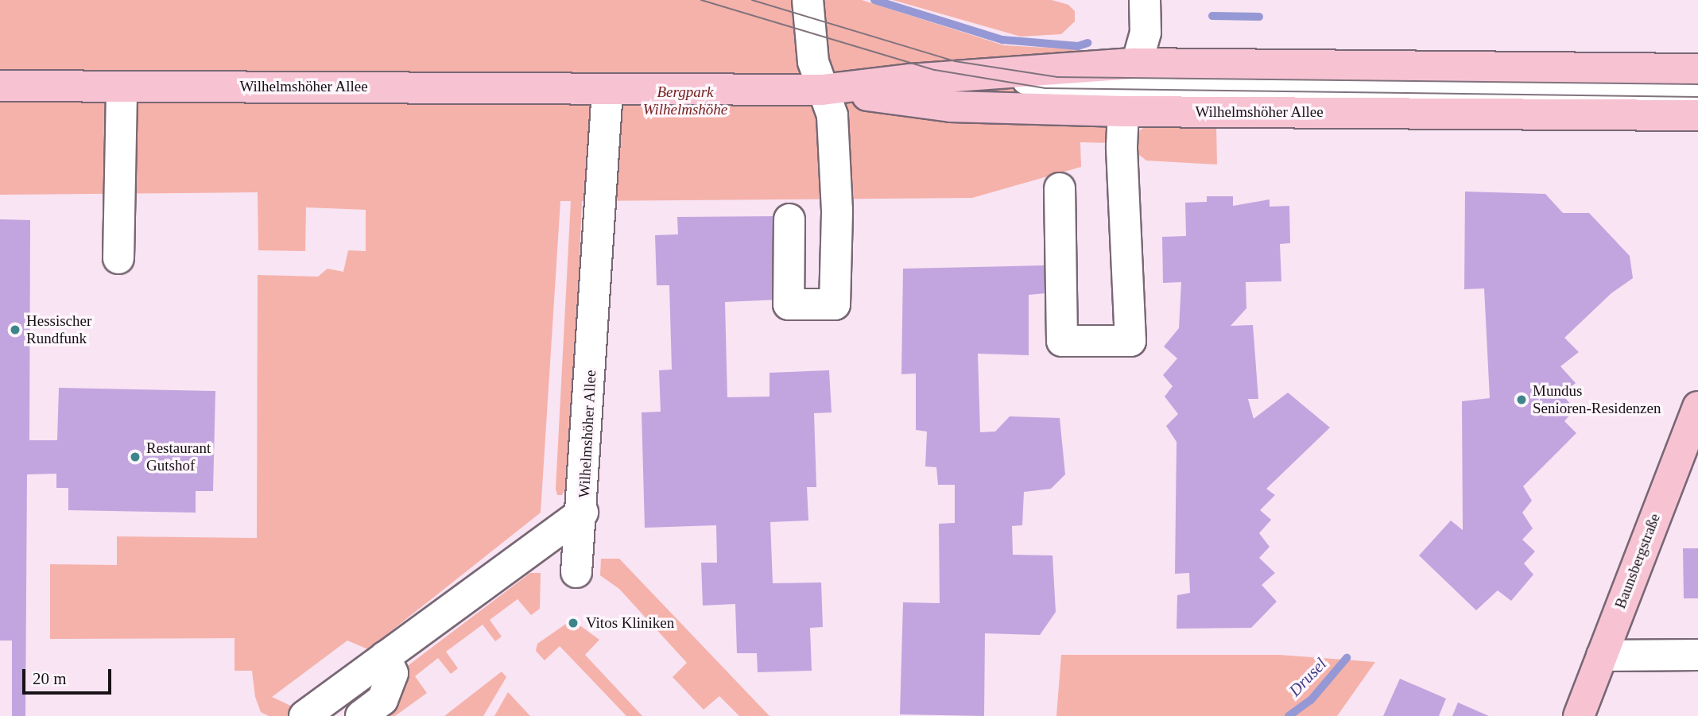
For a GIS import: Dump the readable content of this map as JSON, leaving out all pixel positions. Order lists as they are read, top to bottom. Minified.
{"streets":{"main road":["Wilhelmshöher Allee","Baunsbergstraße"]},"water":["Drusel"],"parks":["Bergpark Wilhelmshöhe"],"places":["Hessischer Rundfunk","Mundus Senioren-Residenzen","Restaurant Gutshof","Vitos Kliniken"],"scale_bar":"20 m"}
